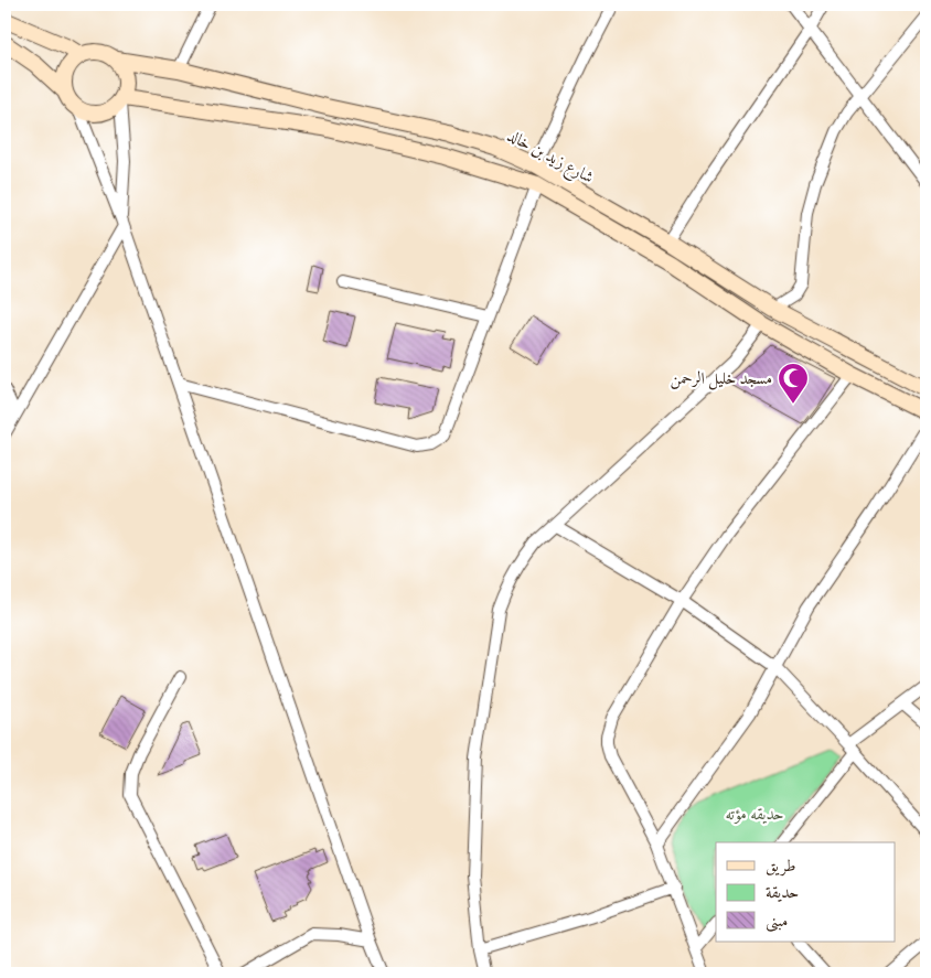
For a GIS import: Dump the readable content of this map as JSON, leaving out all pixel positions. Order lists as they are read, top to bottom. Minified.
{"streets":{"main road":["شارع زيد بن خالد"]},"parks":["حديقه مؤته"],"places":{"mosque":["مسجد خليل الرحمن"]},"legend":["طريق","حديقة","مبنى"]}
